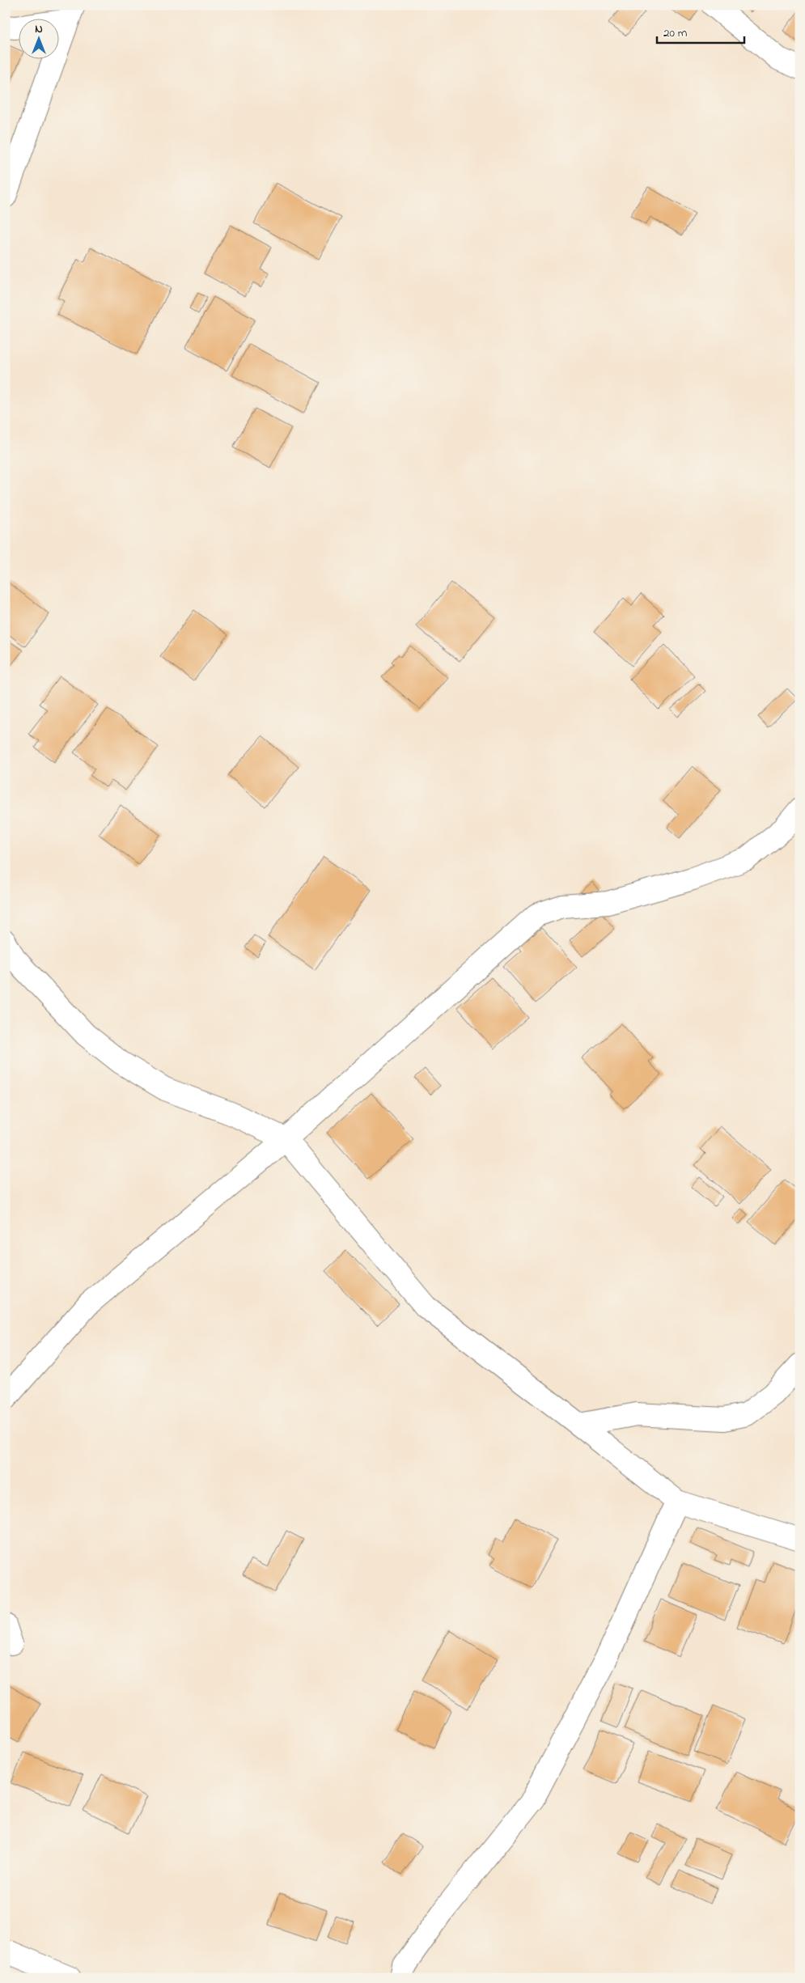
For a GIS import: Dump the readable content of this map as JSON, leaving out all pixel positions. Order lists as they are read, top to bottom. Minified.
{"scale_bar":"20 m","north":"top"}
